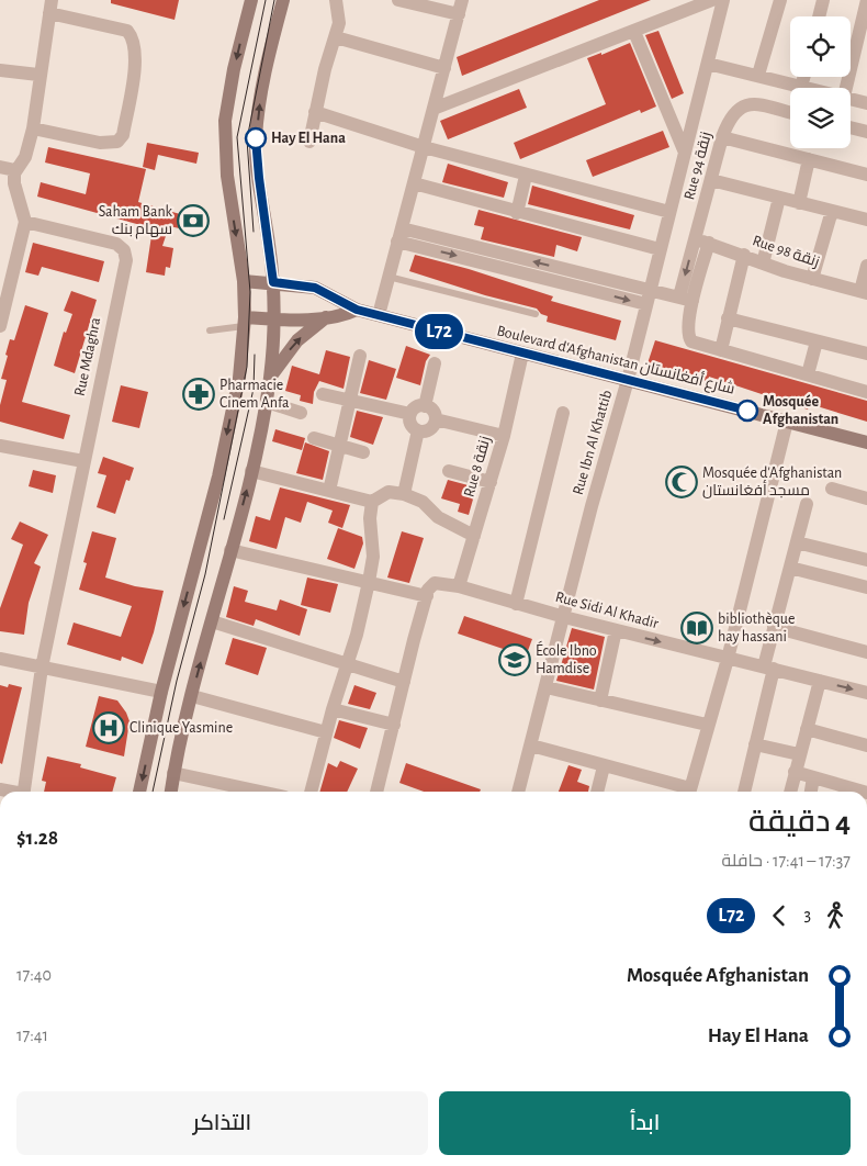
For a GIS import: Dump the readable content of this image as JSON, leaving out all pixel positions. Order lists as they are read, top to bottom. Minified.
{"streets":{"main road":["Boulevard d'Afghanistan شارع أفغانستان"],"street":["Rue 94 زنقة","Rue 98 زنقة","Rue Mdaghra","Rue Ibn Al Khattib","Rue 8 زنقة","Rue Sidi Al Khadir"]},"crossings":[["Rue 94 زنقة","Rue 98 زنقة"],["Boulevard d'Afghanistan شارع أفغانستان","Rue Ibn Al Khattib"],["Boulevard d'Afghanistan شارع أفغانستان","Rue 8 زنقة"],["Rue Ibn Al Khattib","Rue Sidi Al Khadir"],["Rue 8 زنقة","Rue Sidi Al Khadir"]],"places":{"other":["Hay El Hana","Mosquée Afghanistan"],"bank":["Saham Bank سهام بنك"],"pharmacy":["Pharmacie Cinem Anfa"],"mosque":["Mosquée d'Afghanistan مسجد أفغانستان"],"library":["bibliothèque hay hassani"],"school or university":["École Ibno Hamdise"],"hospital":["Clinique Yasmine"]},"lines":["bus line L72"],"page":{"on_map":"L72","heading":["4 دقيقة","17:37 – 17:41 · حافلة","$1.28"],"legs":["3","L72"],"list":[{"name":"Mosquée Afghanistan","value":"17:40"},{"name":"Hay El Hana","value":"17:41"}],"buttons":["ابدأ","التذاكر"]}}
